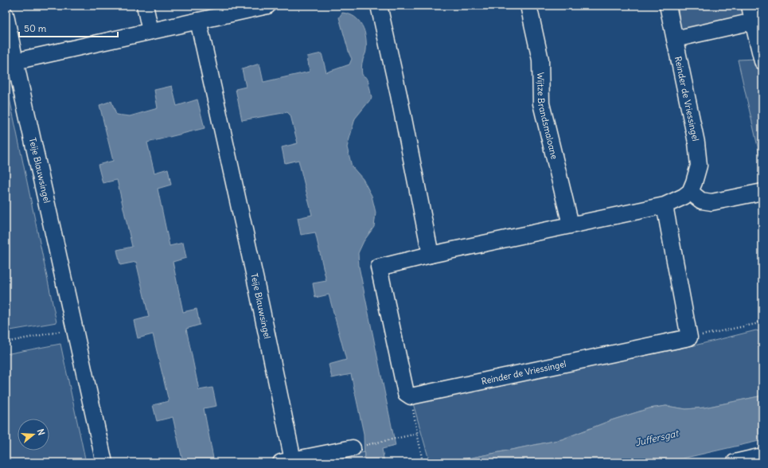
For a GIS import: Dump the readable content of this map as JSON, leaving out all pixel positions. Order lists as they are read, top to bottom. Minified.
{"streets":{"street":["Reinder de Vriessingel","Wijtze Brandsmaloane","Teije Blauwsingel"]},"water":["Juffersgat"],"scale_bar":"50 m","north":"right"}
